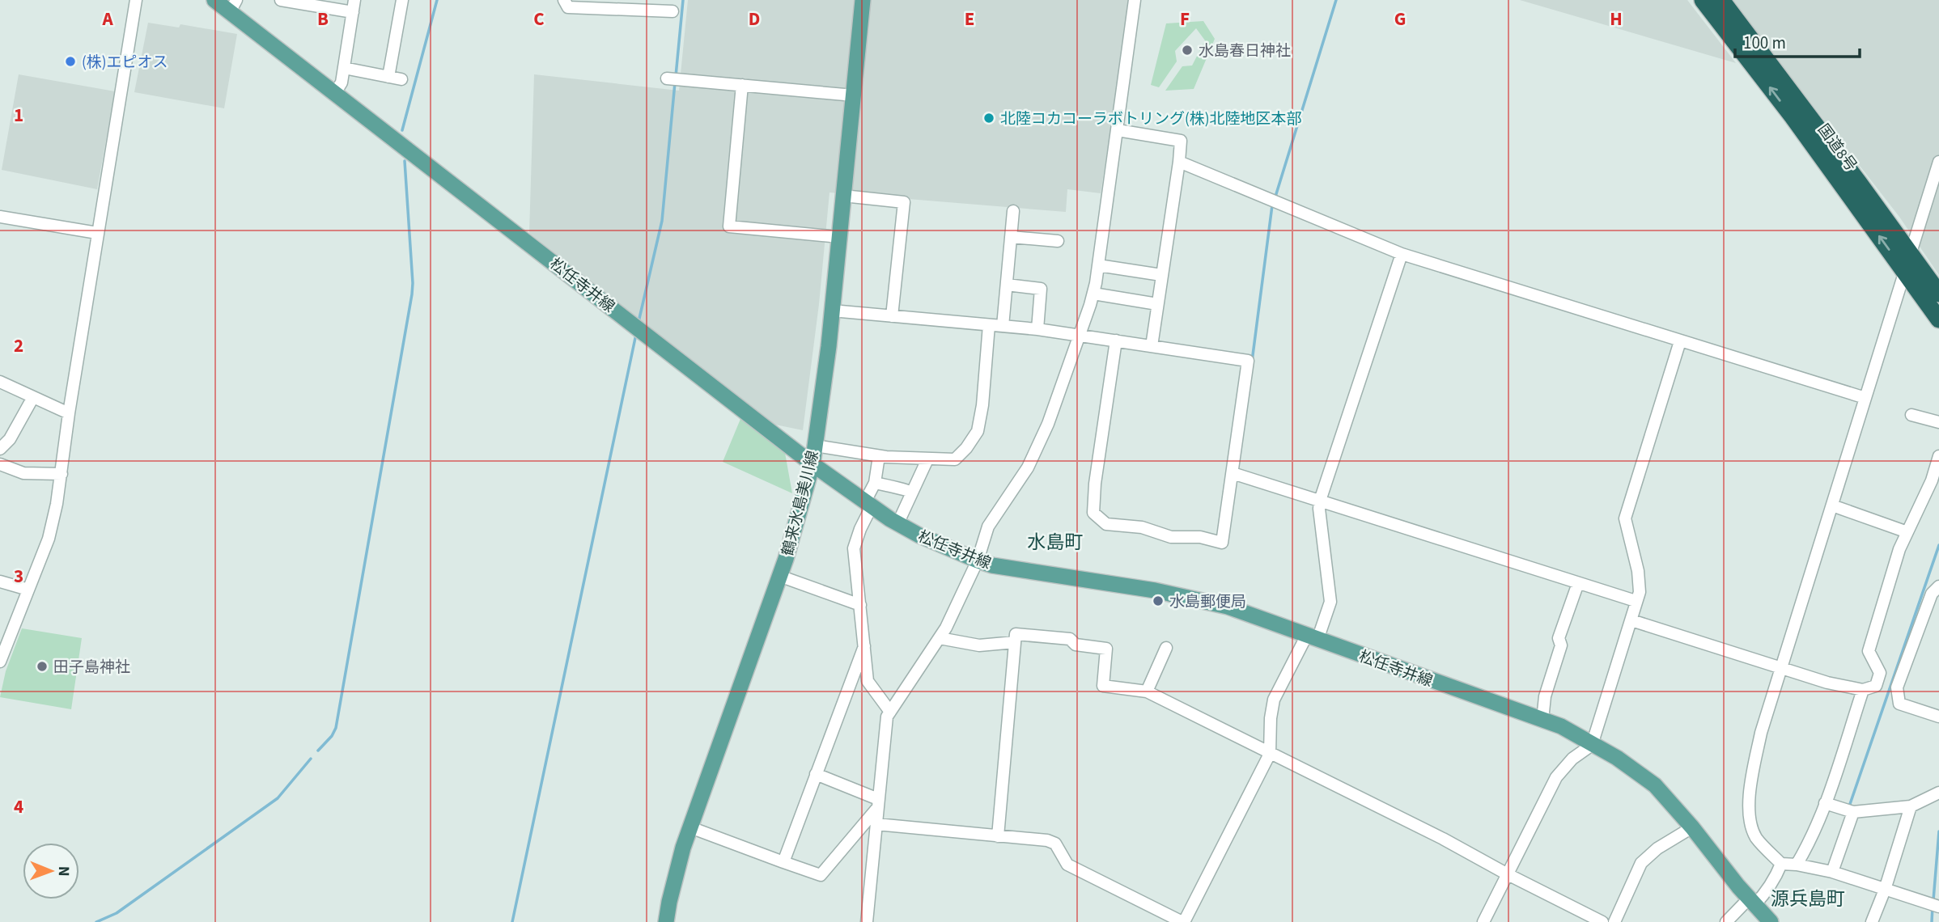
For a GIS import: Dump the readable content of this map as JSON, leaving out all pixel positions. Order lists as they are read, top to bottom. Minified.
{"streets":{"highway":["国道8号"],"main road":["松任寺井線","鶴来水島美川線"]},"crossings":[["松任寺井線","鶴来水島美川線"]],"districts":["水島町","源兵島町"],"places":["水島春日神社","(株)エピオス","北陸コカコーラボトリング(株)北陸地区本部","水島郵便局","田子島神社"],"scale_bar":"100 m","north":"right","grid":{"columns":["A","B","C","D","E","F","G","H"],"rows":["1","2","3","4"]}}
